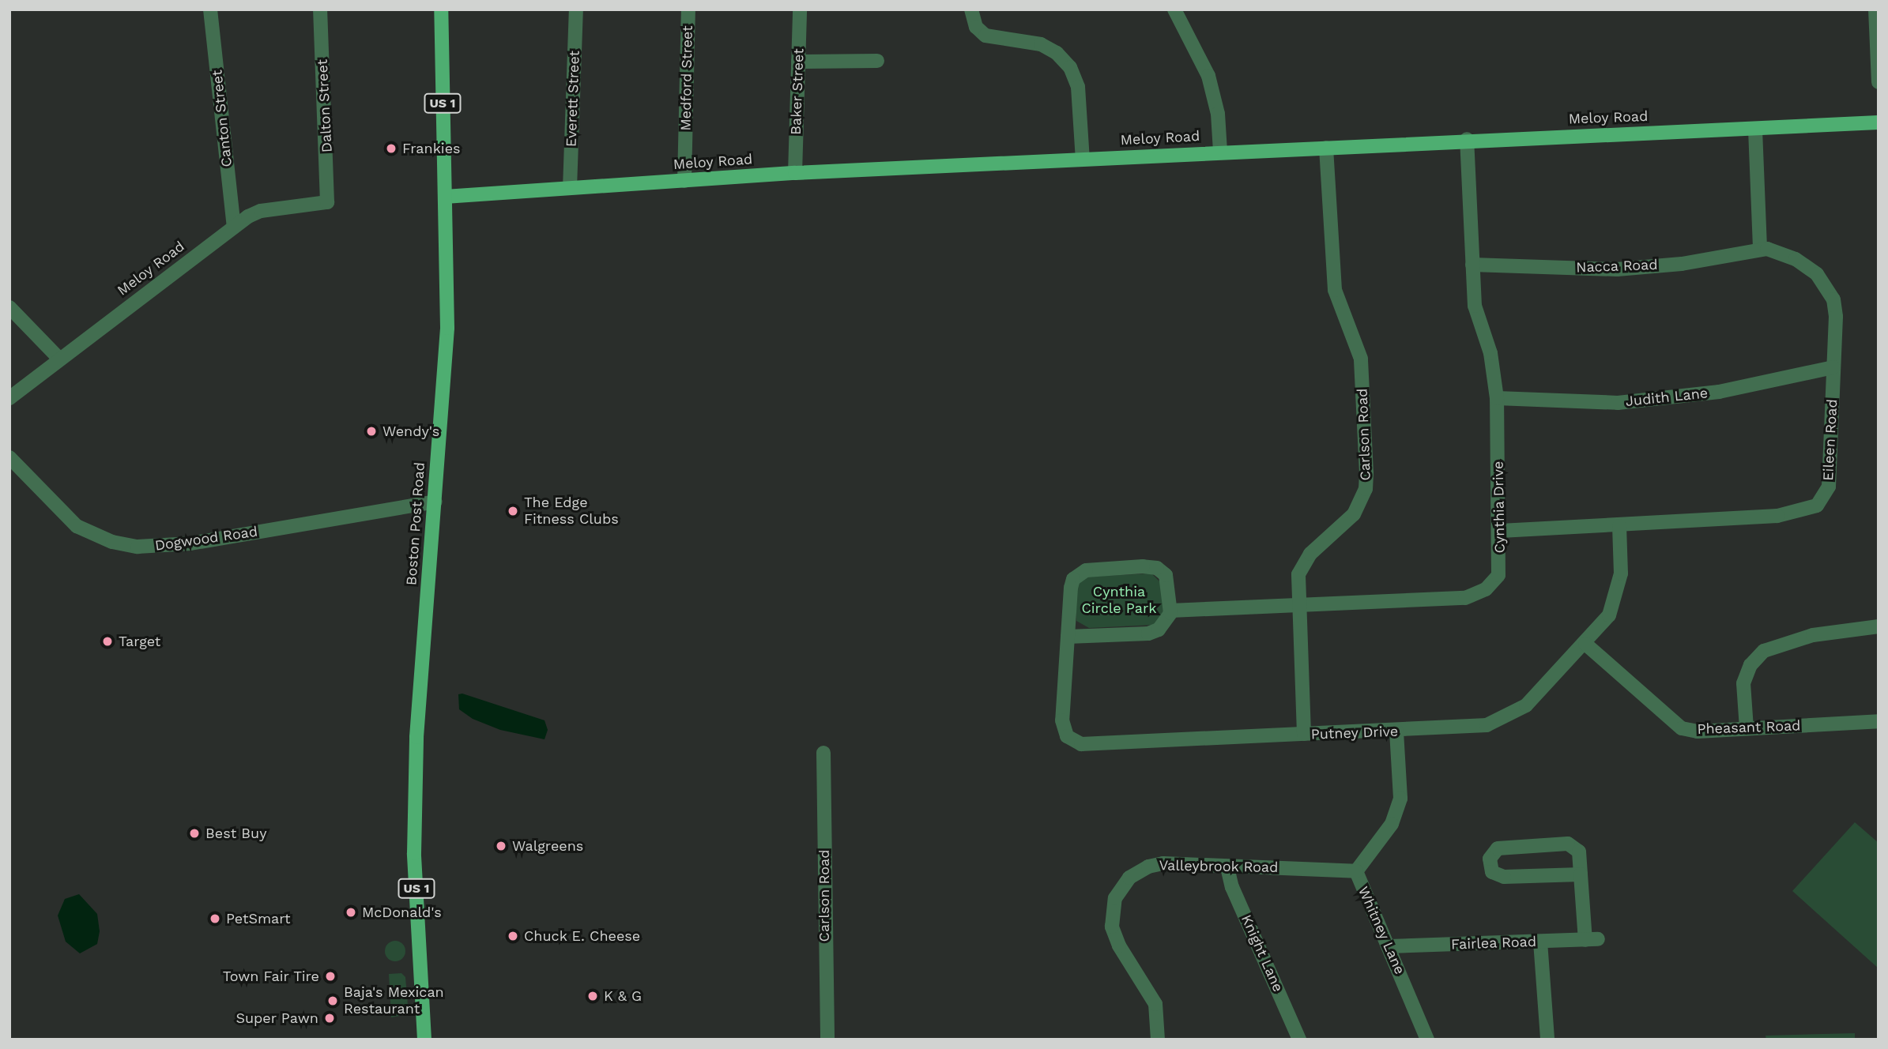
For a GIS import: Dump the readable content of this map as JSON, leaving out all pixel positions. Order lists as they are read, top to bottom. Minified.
{"streets":{"main road":["US 1","Meloy Road","Boston Post Road"],"street":["Medford Street","Baker Street","Everett Street","Dalton Street","Canton Street","Nacca Road","Judith Lane","Carlson Road","Eileen Road","Cynthia Drive","Dogwood Road","Pheasant Road","Putney Drive","Valleybrook Road","Whitney Lane","Fairlea Road","Knight Lane"]},"crossings":[["Medford Street","Meloy Road"],["Baker Street","Meloy Road"],["Everett Street","Meloy Road"],["Dalton Street","Meloy Road"],["Meloy Road","Canton Street"],["Meloy Road","Carlson Road"],["Meloy Road","Cynthia Drive"],["Meloy Road","Boston Post Road"],["Nacca Road","Eileen Road"],["Nacca Road","Cynthia Drive"],["Judith Lane","Eileen Road"],["Judith Lane","Cynthia Drive"],["Carlson Road","Cynthia Drive"],["Carlson Road","Putney Drive"],["Eileen Road","Cynthia Drive"],["Eileen Road","Putney Drive"],["Boston Post Road","Dogwood Road"],["Pheasant Road","Putney Drive"],["Putney Drive","Whitney Lane"],["Valleybrook Road","Whitney Lane"],["Valleybrook Road","Knight Lane"],["Whitney Lane","Fairlea Road"]],"parks":["Cynthia Circle Park"],"places":["Frankies","Wendy's","The Edge Fitness Clubs","Target","Best Buy","Walgreens","McDonald's","PetSmart","Chuck E. Cheese","Town Fair Tire","K & G","Baja's Mexican Restaurant","Super Pawn"]}
